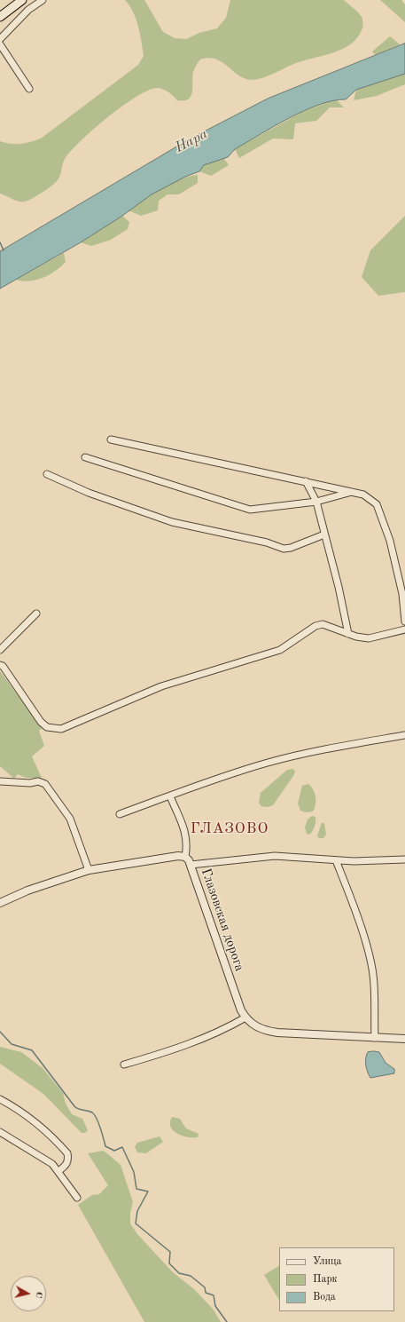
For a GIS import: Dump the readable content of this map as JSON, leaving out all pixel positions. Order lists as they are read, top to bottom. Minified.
{"streets":{"street":["Глазовская дорога"]},"districts":["ГЛАЗОВО"],"water":["Нара"],"legend":["Улица","Парк","Вода"],"north":"right"}
